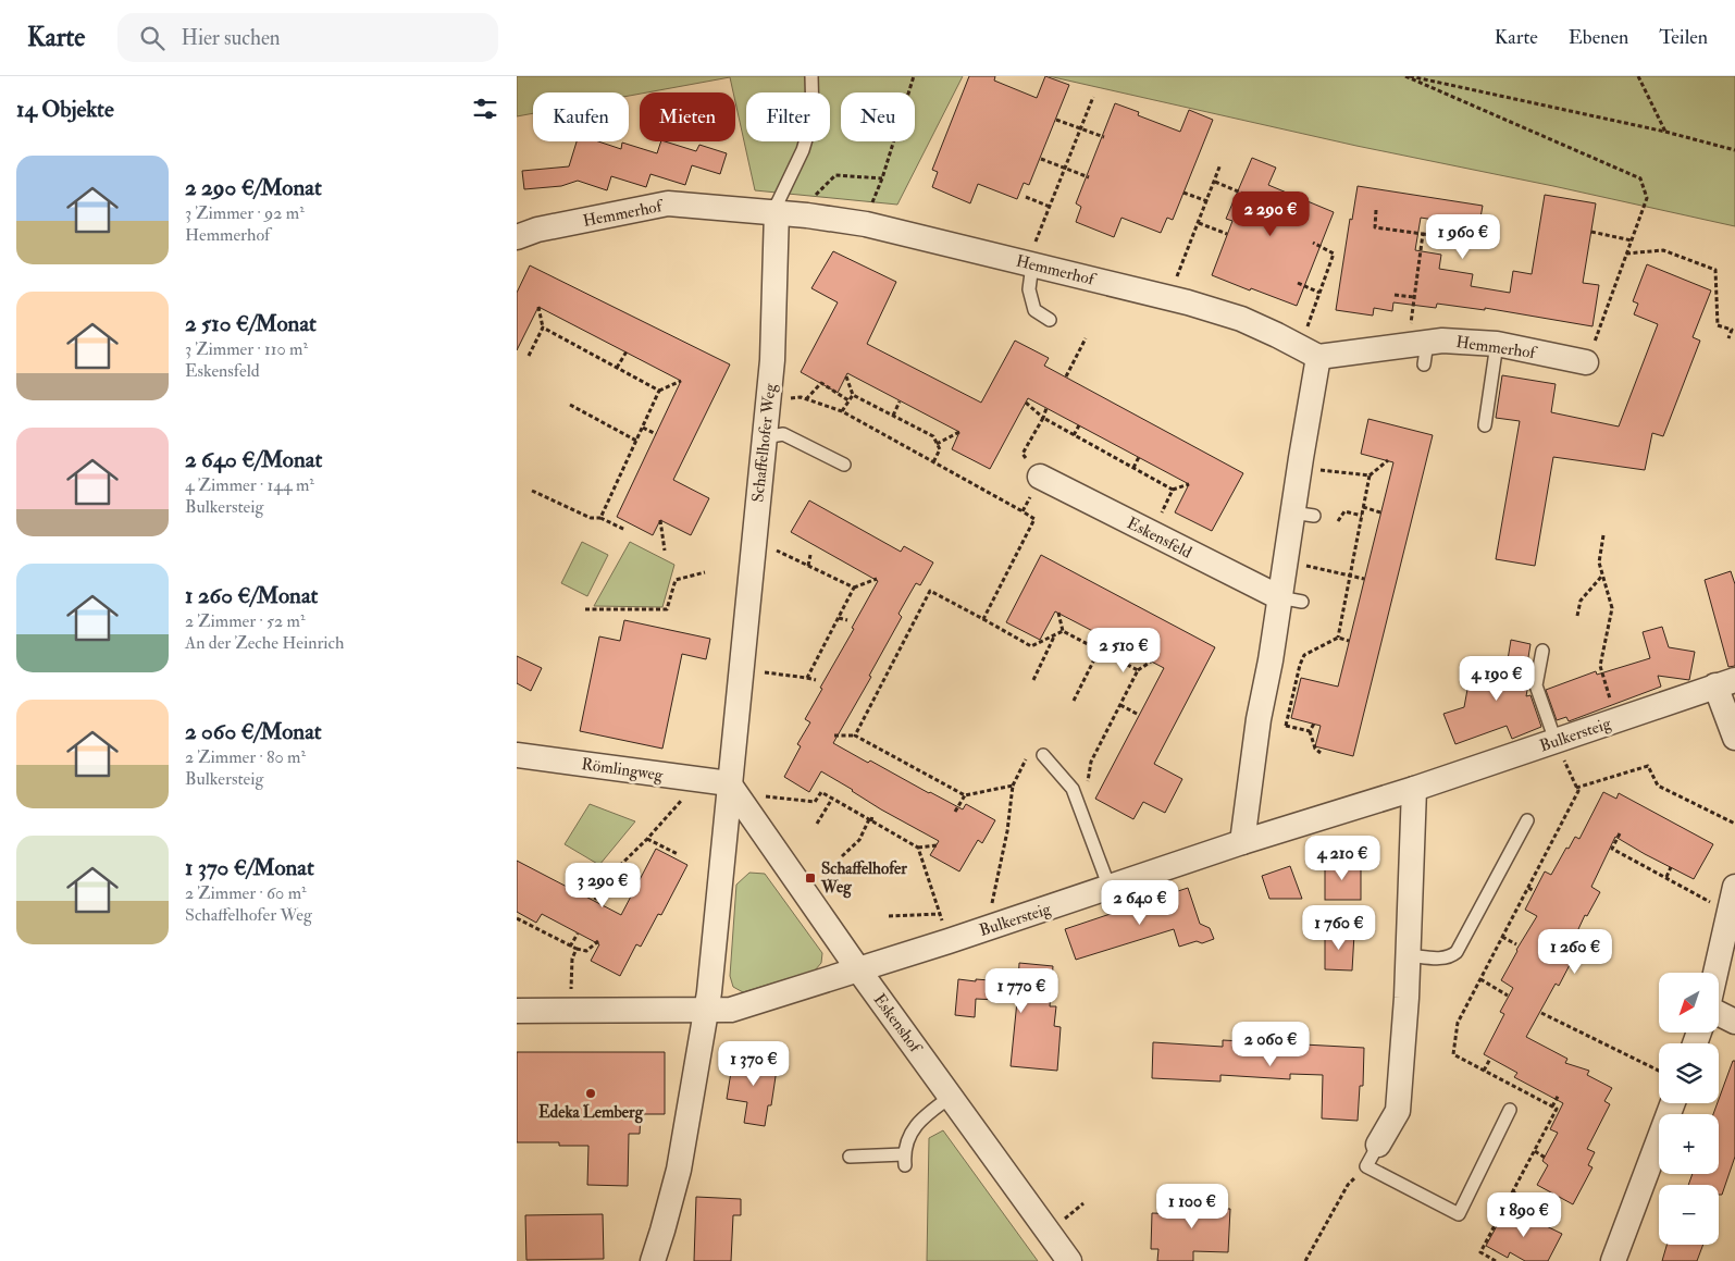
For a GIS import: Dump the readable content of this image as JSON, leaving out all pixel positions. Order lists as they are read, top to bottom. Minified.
{"streets":{"street":["Hemmerhof","Schaffelhofer Weg","Eskensfeld","Bulkersteig","Römlingweg","Eskenshof"]},"crossings":[["Hemmerhof","Schaffelhofer Weg"],["Schaffelhofer Weg","Bulkersteig"],["Schaffelhofer Weg","Römlingweg"],["Schaffelhofer Weg","Eskenshof"],["Bulkersteig","Eskenshof"],["Römlingweg","Eskenshof"]],"places":{"transit":["Schaffelhofer Weg"],"other":["Edeka Lemberg"]},"north":"bottom left","page":{"header":"Karte","search":"Hier suchen","nav":["Karte","Ebenen","Teilen"],"heading":"14 Objekte","chip":["Kaufen","Mieten","Filter","Neu"],"list":[{"name":"2 290 €/Monat","note":"3 Zimmer · 92 m² · Hemmerhof"},{"name":"2 510 €/Monat","note":"3 Zimmer · 110 m² · Eskensfeld"},{"name":"2 640 €/Monat","note":"4 Zimmer · 144 m² · Bulkersteig"},{"name":"1 260 €/Monat","note":"2 Zimmer · 52 m² · An der Zeche Heinrich"},{"name":"2 060 €/Monat","note":"2 Zimmer · 80 m² · Bulkersteig"},{"name":"1 370 €/Monat","note":"2 Zimmer · 60 m² · Schaffelhofer Weg"}],"price":["2 290 €","1 960 €","2 510 €","4 190 €","4 210 €","3 290 €","2 640 €","1 760 €","1 260 €","1 770 €","2 060 €","1 370 €","1 100 €","1 890 €"],"map_buttons":["+","−"]}}
